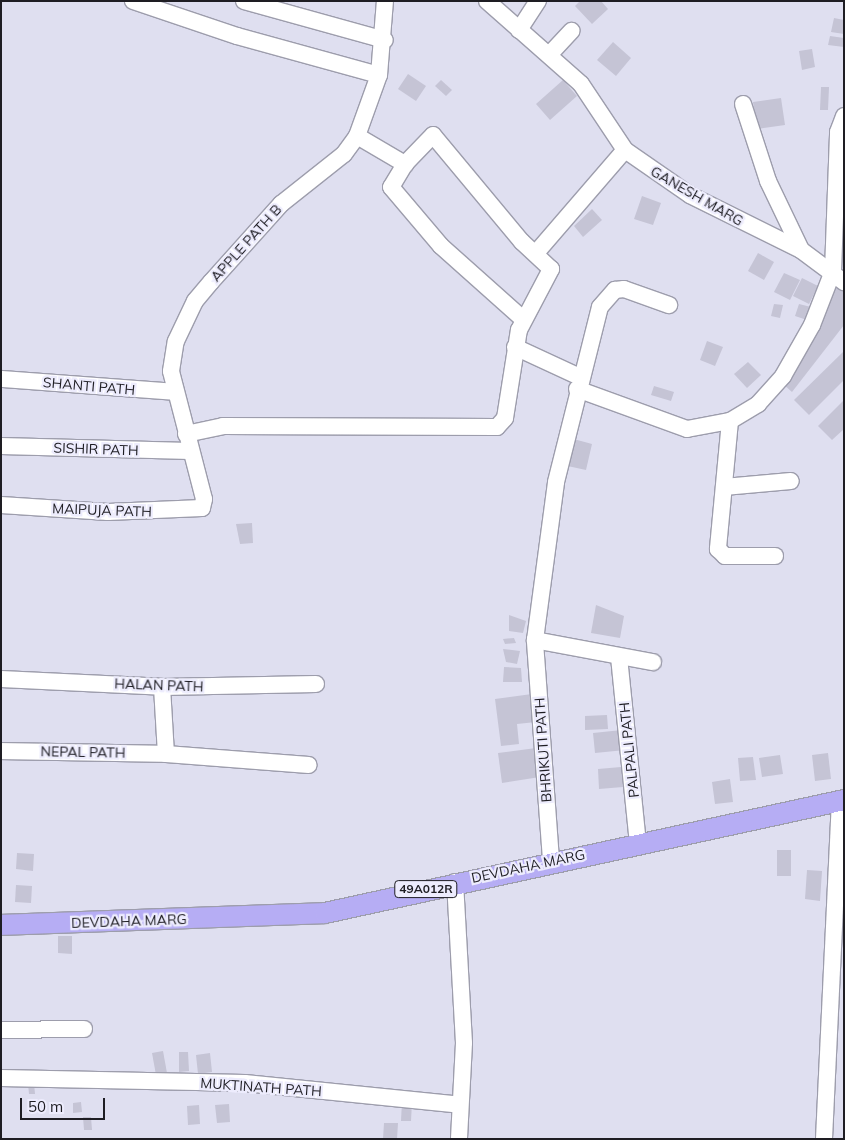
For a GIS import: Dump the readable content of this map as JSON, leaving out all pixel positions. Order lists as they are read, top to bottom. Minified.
{"streets":{"main road":["DEVDAHA MARG","49A012R"],"street":["GANESH MARG","APPLE PATH B","SHANTI PATH","SISHIR PATH","MAIPUJA PATH","HALAN PATH","BHRIKUTI PATH","PALPALI PATH","NEPAL PATH","MUKTINATH PATH"]},"crossings":[["APPLE PATH B","SHANTI PATH"],["APPLE PATH B","SISHIR PATH"],["APPLE PATH B","MAIPUJA PATH"],["BHRIKUTI PATH","DEVDAHA MARG"],["PALPALI PATH","DEVDAHA MARG"]],"scale_bar":"50 m"}
